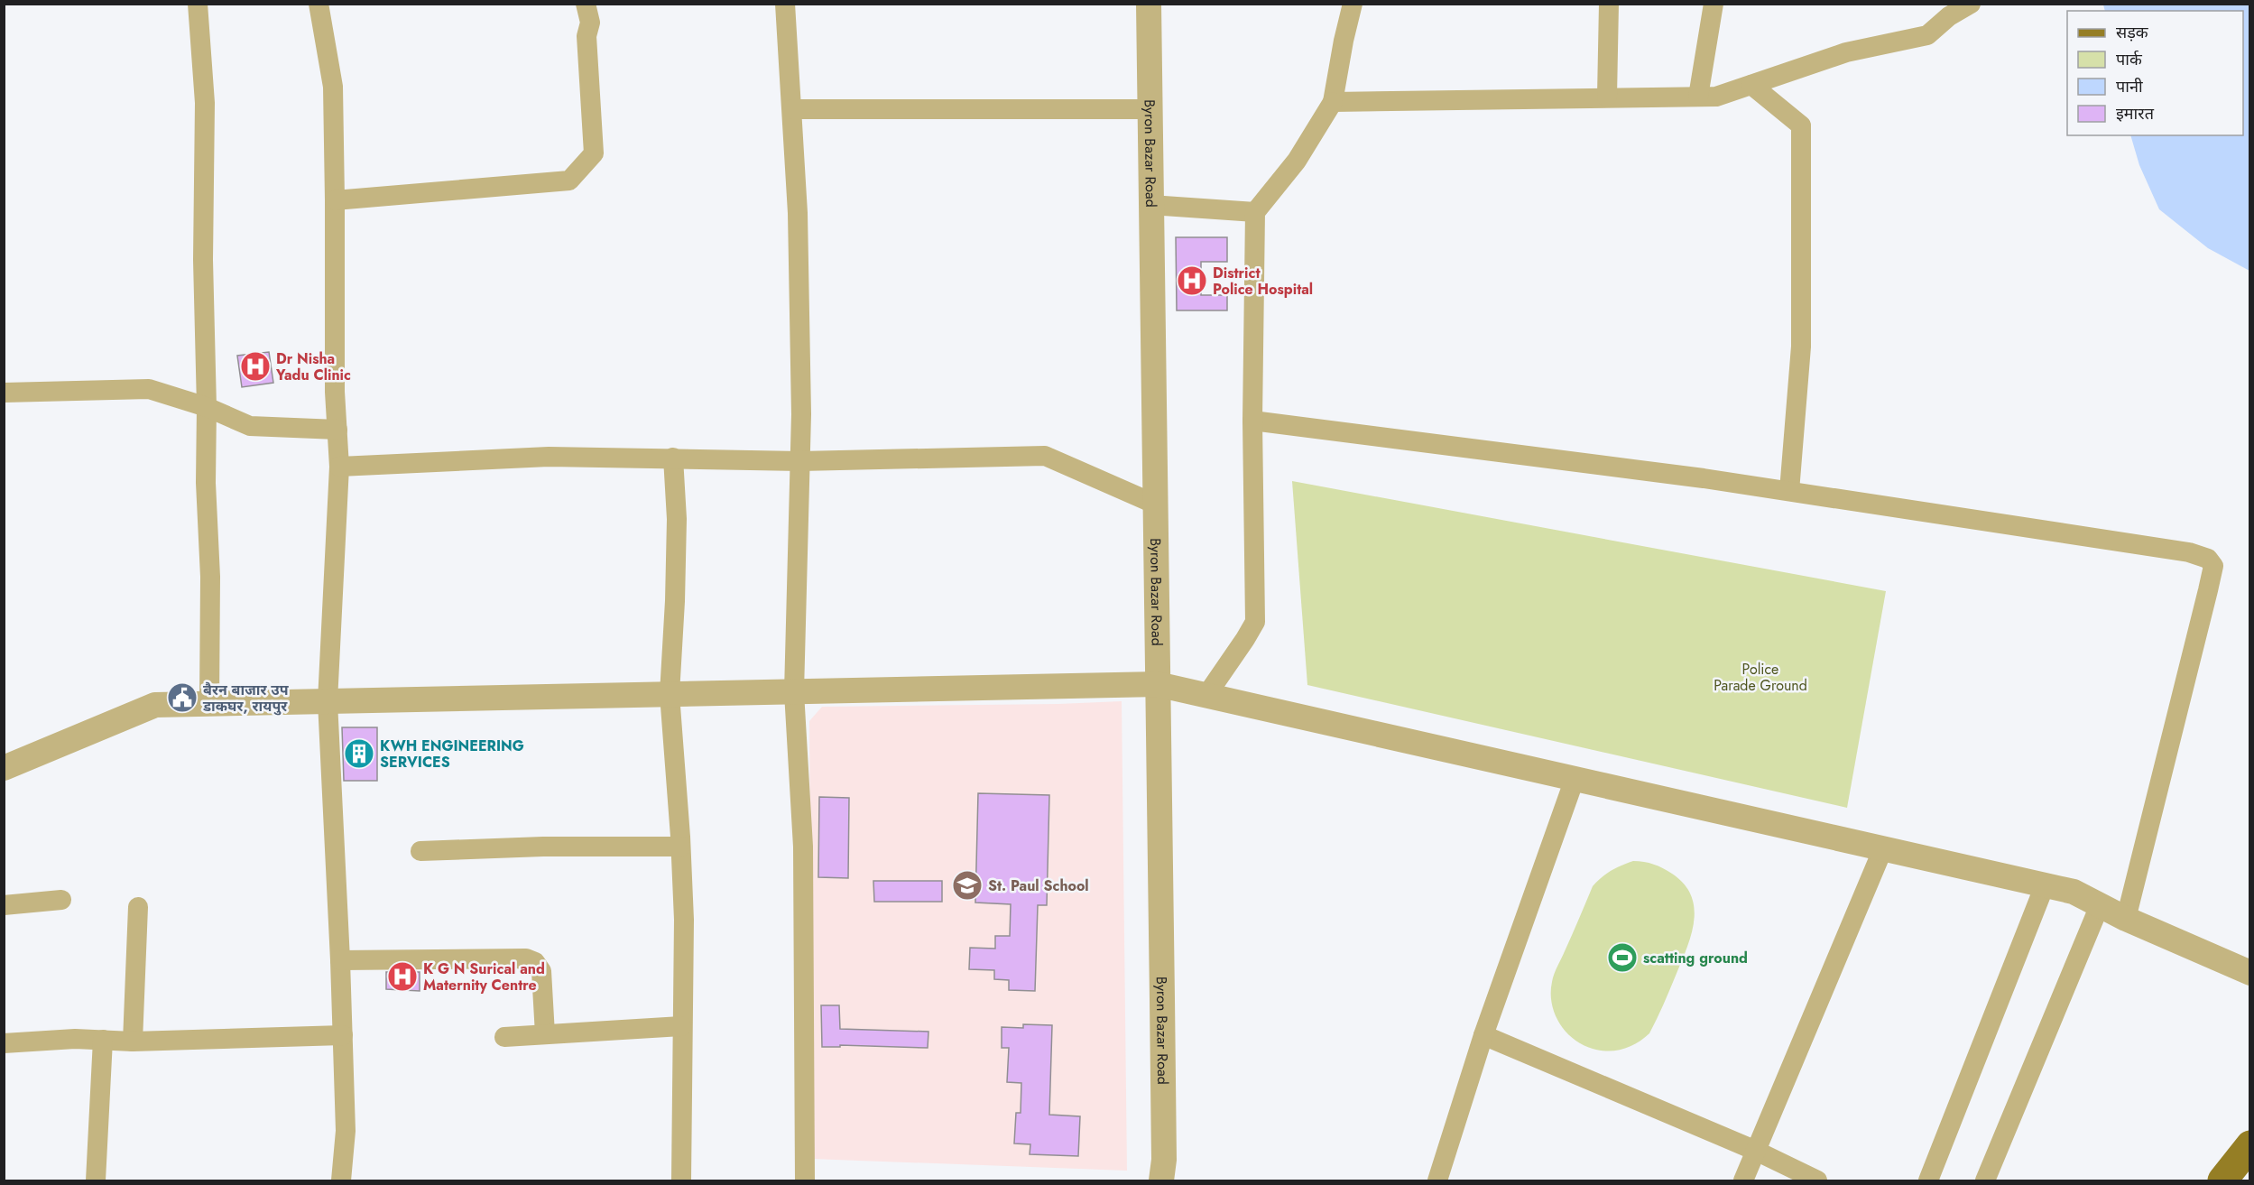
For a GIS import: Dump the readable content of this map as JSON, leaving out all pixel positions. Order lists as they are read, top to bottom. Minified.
{"streets":{"street":["Byron Bazar Road"]},"parks":["Police Parade Ground"],"places":{"hospital":["District Police Hospital","Dr Nisha Yadu Clinic","K G N Surical and Maternity Centre"],"public building":["बैरन बाजार उप डाकघर, रायपुर"],"building":["KWH ENGINEERING SERVICES"],"school or university":["St. Paul School"],"sports":["scatting ground"]},"legend":["सड़क","पार्क","पानी","इमारत"]}
